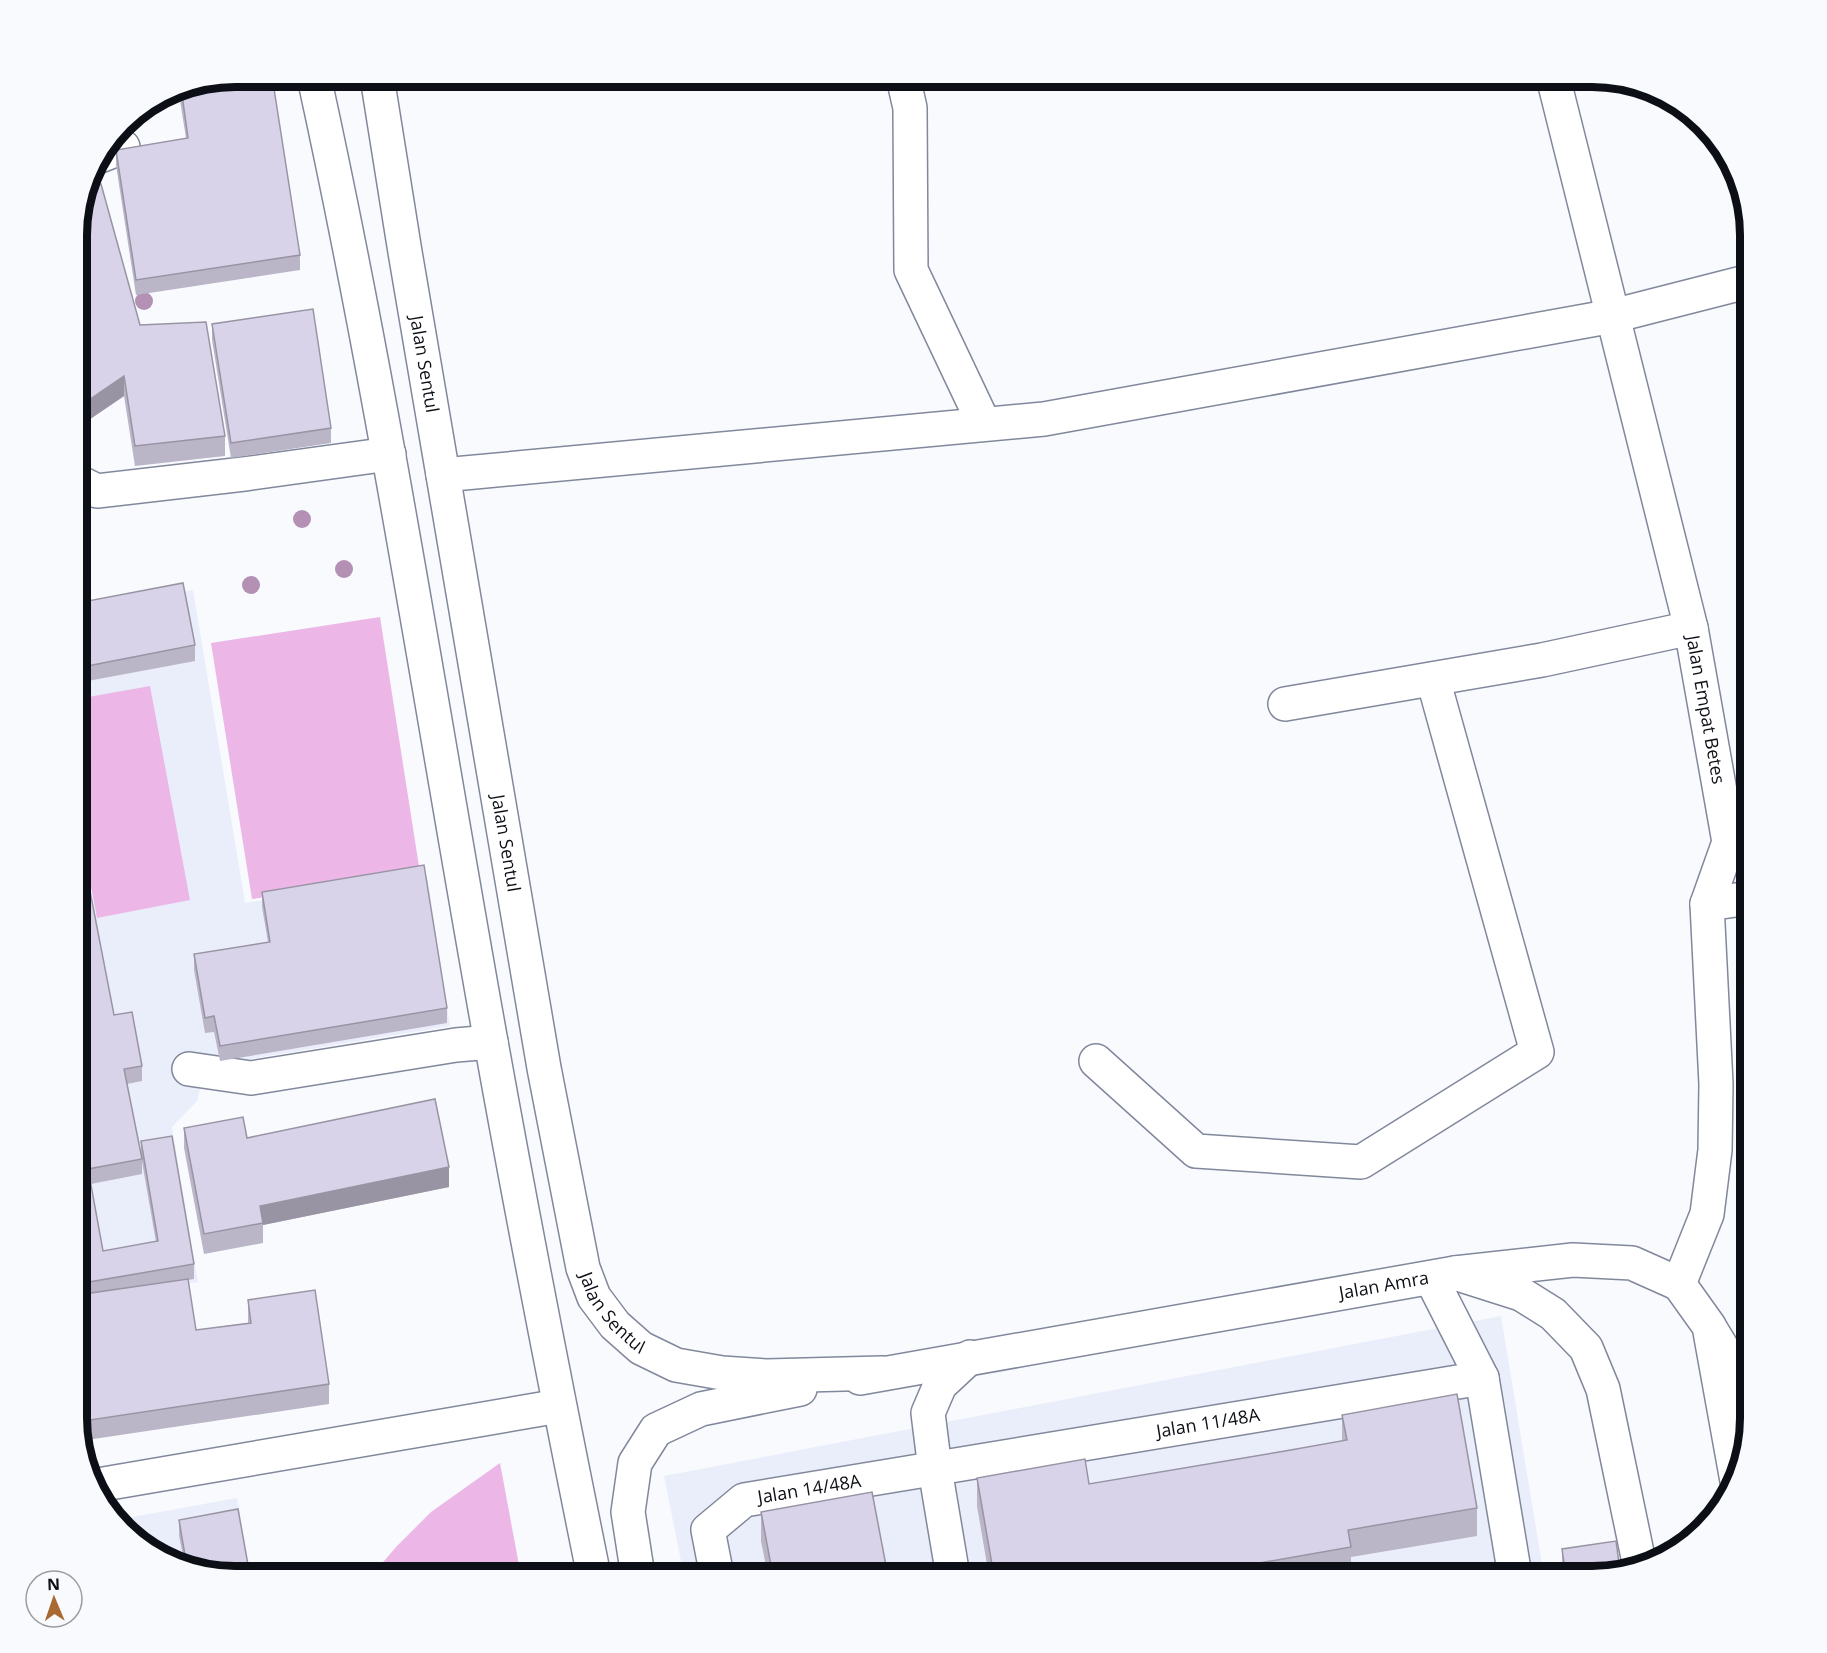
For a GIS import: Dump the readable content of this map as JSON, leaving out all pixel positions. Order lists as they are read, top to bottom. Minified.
{"streets":{"main road":["Jalan Sentul","Jalan Empat Betes","Jalan Amra","Jalan 11/48A","Jalan 14/48A"]},"crossings":[["Jalan Sentul","Jalan Amra"],["Jalan Empat Betes","Jalan Amra"],["Jalan 11/48A","Jalan 14/48A"]],"north":"top"}
